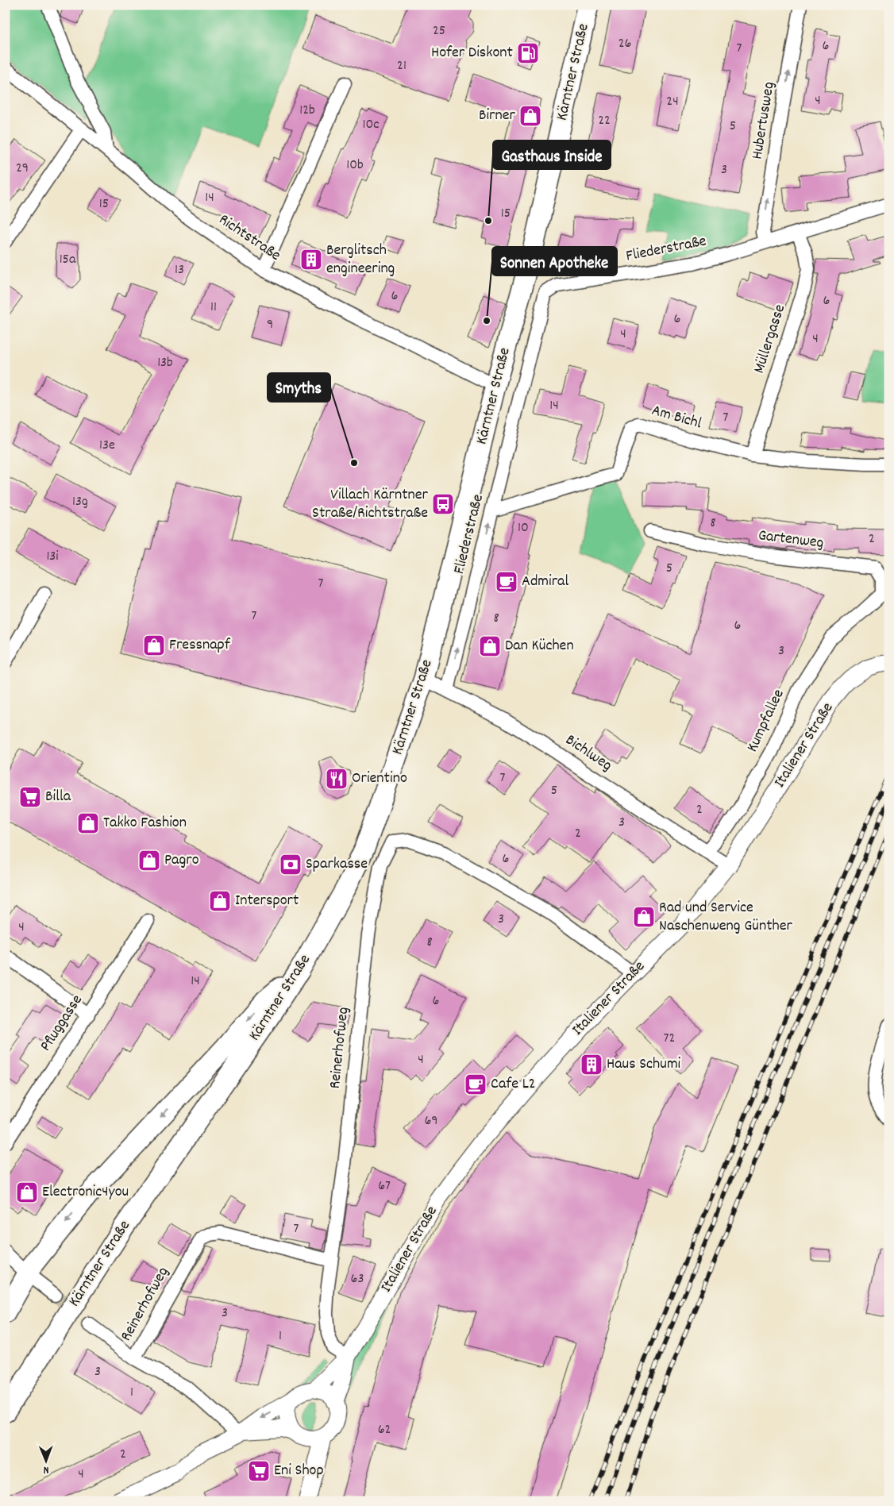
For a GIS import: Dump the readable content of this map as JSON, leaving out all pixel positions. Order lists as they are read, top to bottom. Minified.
{"streets":{"main road":["Kärntner Straße"],"street":["Hubertusweg","Richtstraße","Fliederstraße","Müllergasse","Am Bichl","Gartenweg","Kumpfallee","Italiener Straße","Bichlweg","Pfluggasse","Reinerhofweg"]},"crossings":[["Kärntner Straße","Richtstraße"],["Kärntner Straße","Bichlweg"],["Hubertusweg","Fliederstraße"],["Fliederstraße","Müllergasse"],["Fliederstraße","Am Bichl"],["Fliederstraße","Bichlweg"],["Müllergasse","Am Bichl"],["Gartenweg","Kumpfallee"],["Kumpfallee","Bichlweg"],["Italiener Straße","Bichlweg"],["Italiener Straße","Reinerhofweg"]],"one_way":["Hubertusweg"],"places":{"fuel station":["Hofer Diskont"],"shop":["Birner","Fressnapf","Dan Küchen","Takko Fashion","Pagro","Intersport","Rad und Service Naschenweng Günther","Electronic4you"],"other":["Gasthaus Inside","Sonnen Apotheke","Smyths"],"building":["Berglitsch engineering","Haus Schumi"],"bus stop":["Villach Kärntner Straße/Richtstraße"],"cafe":["Admiral","Cafe L2"],"restaurant":["Orientino"],"supermarket":["Billa","Eni Shop"],"bank":["Sparkasse"]},"house_numbers":["25","26","6","7","21","4","24","12b","22","10c","5","10b","29","3","14","15","15","15a","13","6","6","11","6","9","4","4","13b","14","7","13e","13g","8","10","2","13i","5","7","7","8","6","3","7","5","2","3","2","6","3","4","8","14","6","72","4","69","67","7","63","3","1","3","1","62","2","4"],"north":"bottom"}
